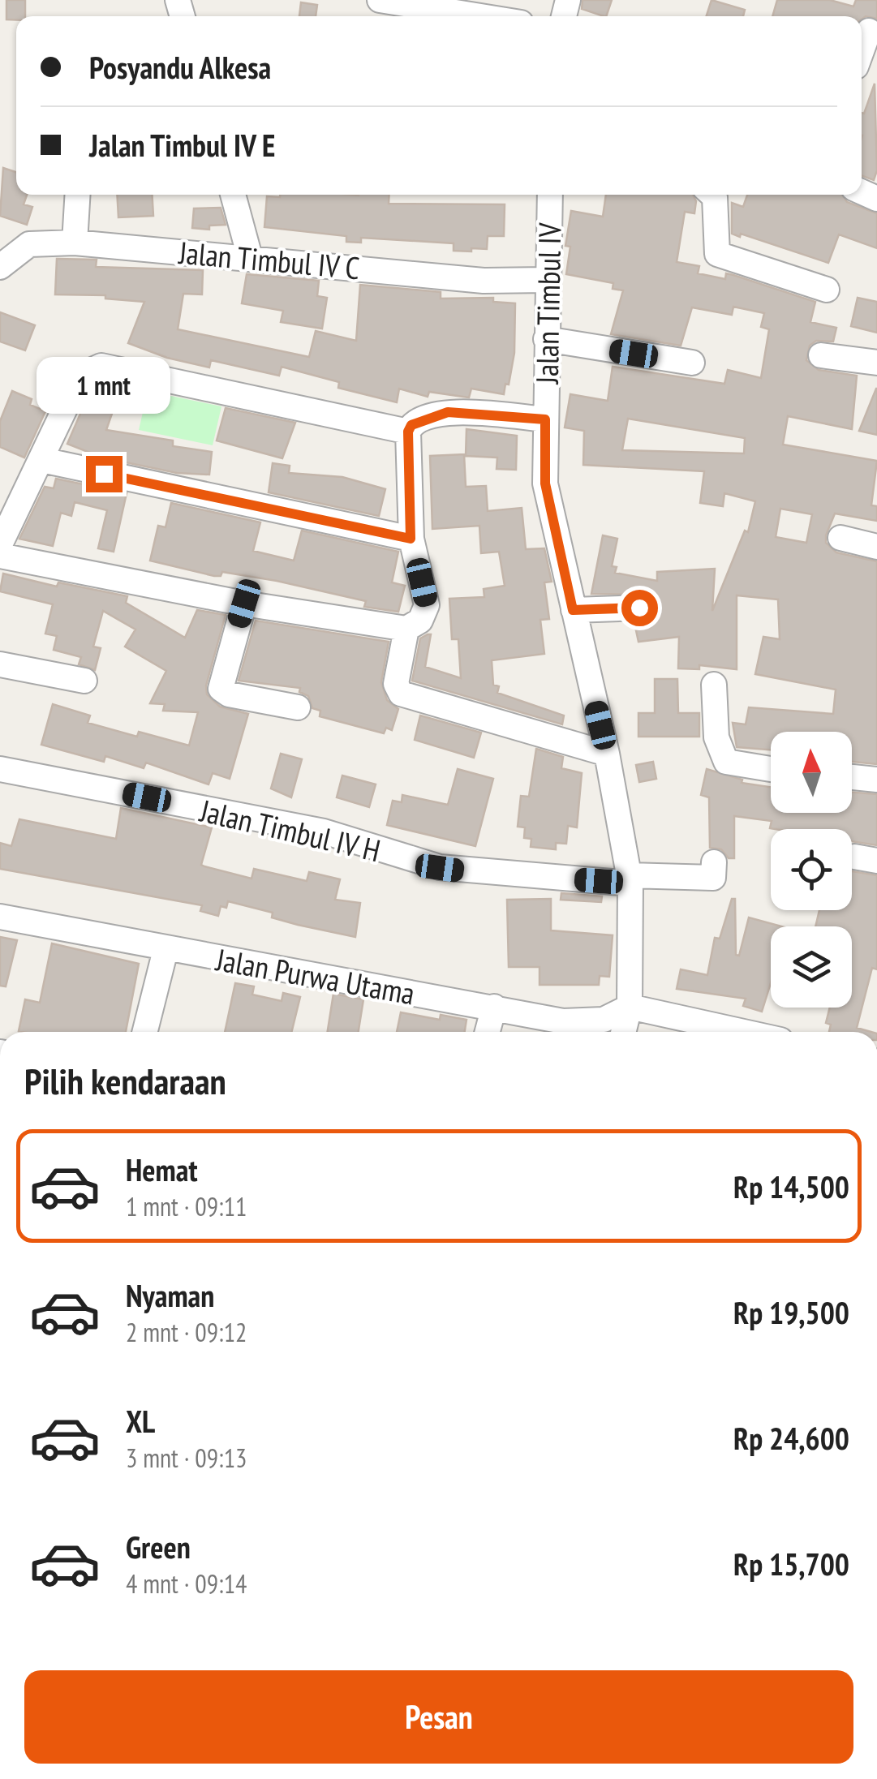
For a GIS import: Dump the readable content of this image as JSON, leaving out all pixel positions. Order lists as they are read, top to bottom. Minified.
{"streets":{"street":["Jalan Timbul IV C","Jalan Timbul IV","Jalan Timbul IV H","Jalan Purwa Utama"]},"crossings":[["Jalan Timbul IV C","Jalan Timbul IV"],["Jalan Timbul IV","Jalan Timbul IV H"],["Jalan Timbul IV","Jalan Purwa Utama"]],"north":"top","page":{"banner":["Posyandu Alkesa","Jalan Timbul IV E"],"bubble":"1 mnt","heading":"Pilih kendaraan","list":[{"name":"Hemat","note":"1 mnt · 09:11","value":"Rp 14,500"},{"name":"Nyaman","note":"2 mnt · 09:12","value":"Rp 19,500"},{"name":"XL","note":"3 mnt · 09:13","value":"Rp 24,600"},{"name":"Green","note":"4 mnt · 09:14","value":"Rp 15,700"}],"buttons":"Pesan"}}
